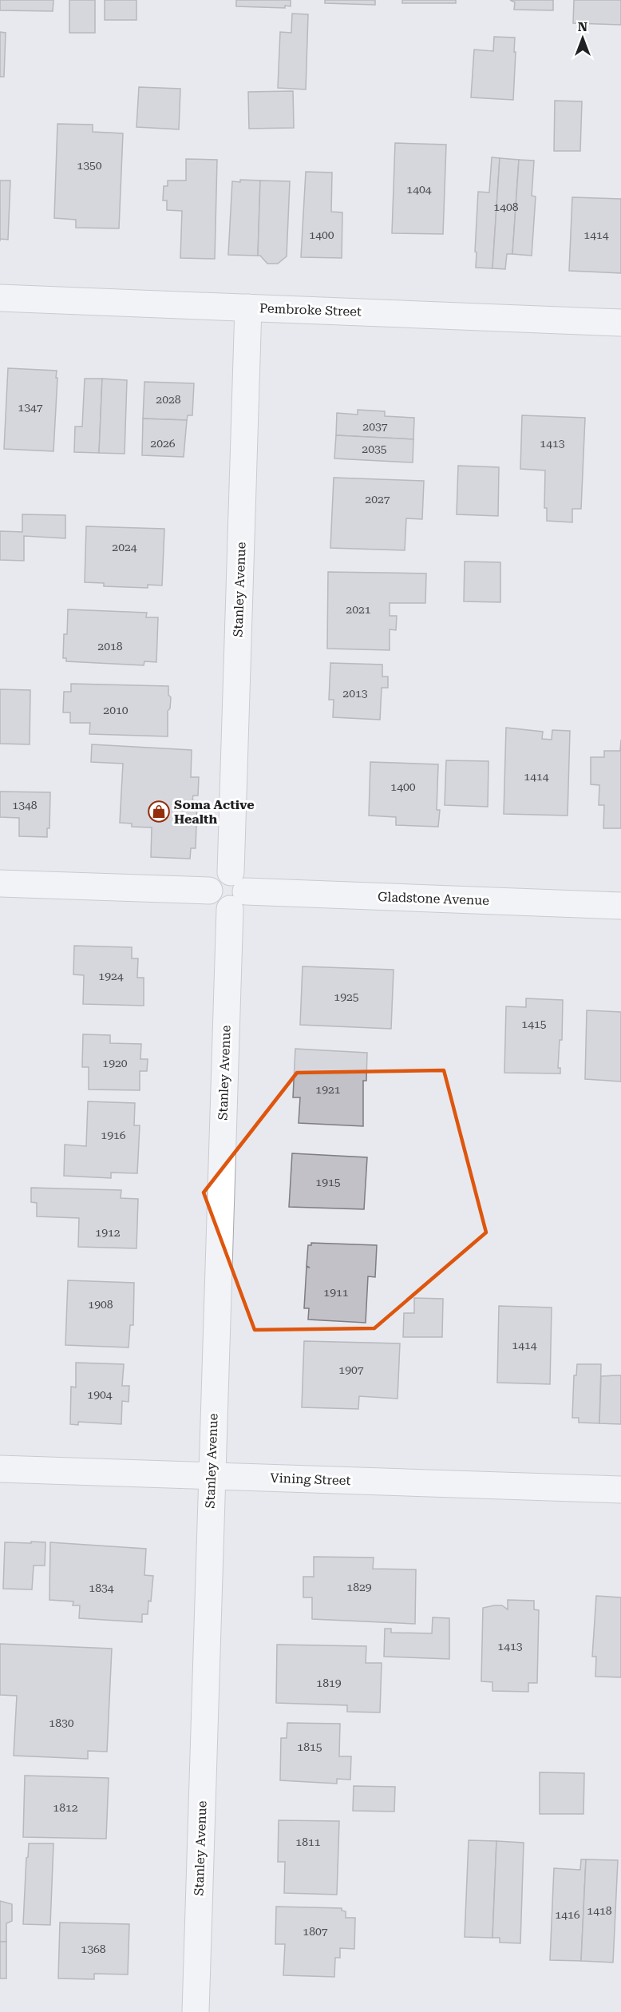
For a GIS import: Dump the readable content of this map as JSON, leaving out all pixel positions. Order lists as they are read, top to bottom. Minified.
{"streets":{"street":["Pembroke Street","Stanley Avenue","Gladstone Avenue","Vining Street"]},"crossings":[["Pembroke Street","Stanley Avenue"],["Stanley Avenue","Gladstone Avenue"],["Stanley Avenue","Vining Street"]],"places":{"shop":["Soma Active Health"]},"house_numbers":["1350","1404","1408","1400","1414","2028","1347","2037","2026","1413","2035","2027","2024","2021","2018","2013","2010","1414","1400","1348","1924","1925","1415","1920","1921","1916","1915","1912","1911","1908","1414","1907","1904","1829","1834","1413","1819","1830","1815","1812","1811","1418","1416","1807","1368"],"north":"top"}
